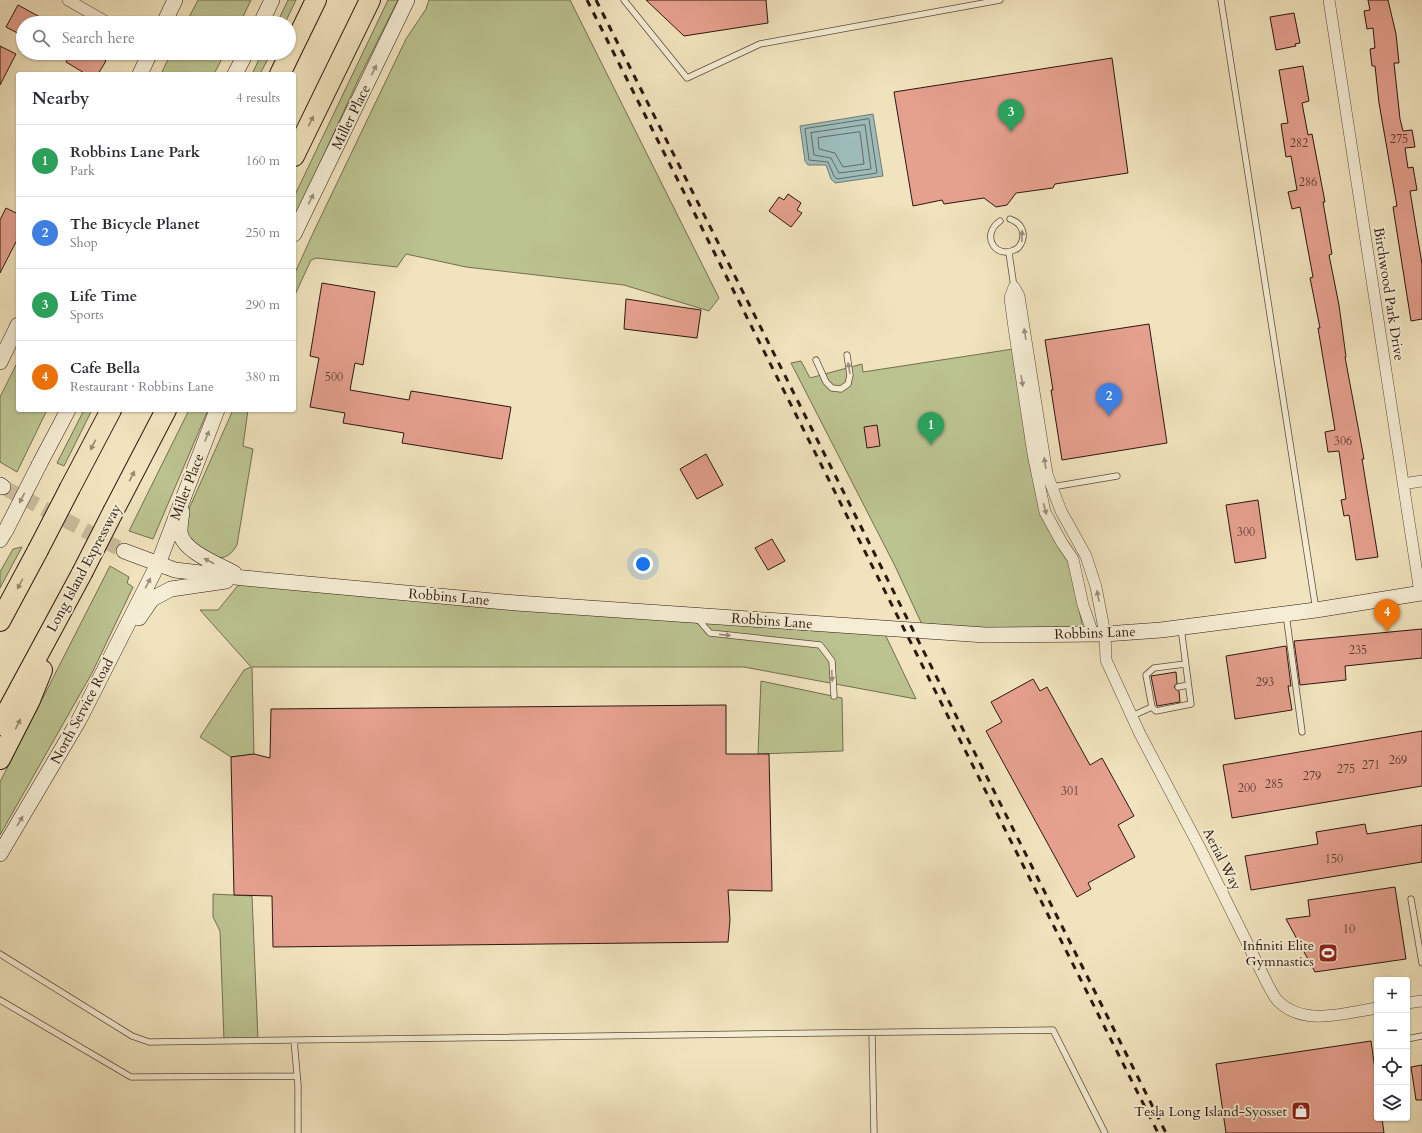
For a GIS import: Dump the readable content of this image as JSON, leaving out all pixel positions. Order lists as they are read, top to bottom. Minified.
{"streets":{"highway":["Long Island Expressway"],"street":["Miller Place","Birchwood Park Drive","Robbins Lane","North Service Road","Aerial Way"]},"crossings":[["Miller Place","Robbins Lane"],["Miller Place","North Service Road"],["Birchwood Park Drive","Robbins Lane"],["Robbins Lane","North Service Road"],["Robbins Lane","Aerial Way"]],"one_way":["Miller Place","North Service Road"],"places":{"sports":["Infiniti Elite Gymnastics"],"shop":["Tesla Long Island-Syosset"]},"house_numbers":["275","282","286","500","306","300","235","293","269","271","275","279","285","200","301","150","10"],"page":{"search":"Search here","heading":["Nearby","4 results"],"pins":["3","2","1","4"],"list":[{"mark":"1","name":"Robbins Lane Park","note":"Park","value":"160 m"},{"mark":"2","name":"The Bicycle Planet","note":"Shop","value":"250 m"},{"mark":"3","name":"Life Time","note":"Sports","value":"290 m"},{"mark":"4","name":"Cafe Bella","note":"Restaurant · Robbins Lane","value":"380 m"}],"map_buttons":["+","−"]}}
